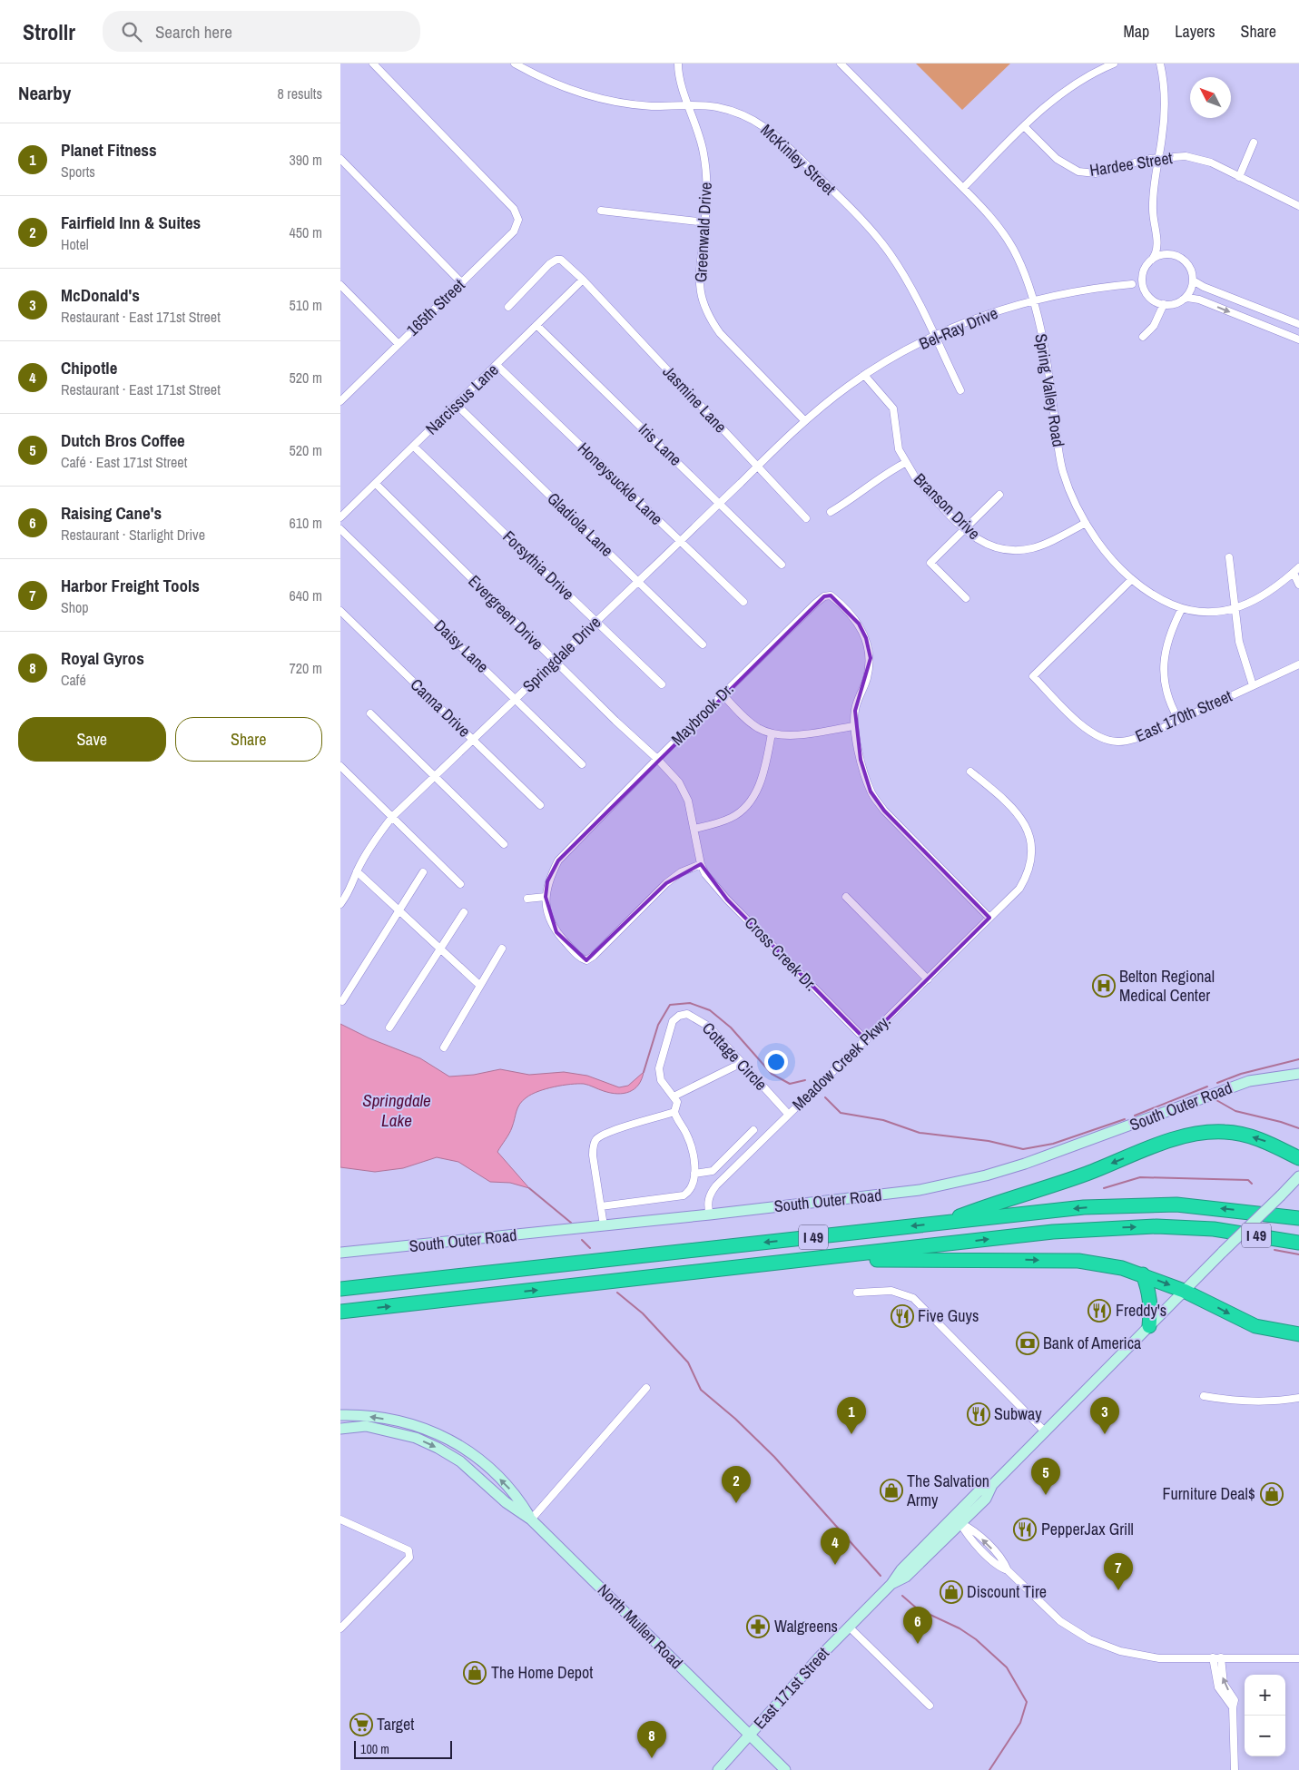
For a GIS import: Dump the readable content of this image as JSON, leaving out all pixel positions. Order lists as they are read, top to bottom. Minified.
{"streets":{"highway":["I 49"],"street":["McKinley Street","Hardee Street","Greenwald Drive","165th Street","Bel-Ray Drive","Spring Valley Road","Narcissus Lane","Jasmine Lane","Iris Lane","Honeysuckle Lane","Branson Drive","Gladiola Lane","Forsythia Drive","Evergreen Drive","Daisy Lane","Springdale Drive","Canna Drive","Maybrook Dr.","East 170th Street","Cross Creek Dr.","Cottage Circle","Meadow Creek Pkwy.","South Outer Road","North Mullen Road","East 171st Street"]},"crossings":[["McKinley Street","Greenwald Drive"],["McKinley Street","Bel-Ray Drive"],["Greenwald Drive","Bel-Ray Drive"],["Greenwald Drive","Springdale Drive"],["Bel-Ray Drive","Spring Valley Road"],["Bel-Ray Drive","Branson Drive"],["Bel-Ray Drive","Springdale Drive"],["Spring Valley Road","Branson Drive"],["Spring Valley Road","East 170th Street"],["Narcissus Lane","Jasmine Lane"],["Narcissus Lane","Iris Lane"],["Narcissus Lane","Honeysuckle Lane"],["Narcissus Lane","Gladiola Lane"],["Narcissus Lane","Forsythia Drive"],["Narcissus Lane","Evergreen Drive"],["Jasmine Lane","Springdale Drive"],["Iris Lane","Springdale Drive"],["Honeysuckle Lane","Springdale Drive"],["Gladiola Lane","Springdale Drive"],["Forsythia Drive","Springdale Drive"],["Evergreen Drive","Springdale Drive"],["Evergreen Drive","Maybrook Dr."],["Evergreen Drive","Cross Creek Dr."],["Daisy Lane","Springdale Drive"],["Springdale Drive","Canna Drive"],["Maybrook Dr.","Cross Creek Dr."],["Cross Creek Dr.","Meadow Creek Pkwy."],["Cottage Circle","Meadow Creek Pkwy."],["Meadow Creek Pkwy.","South Outer Road"],["North Mullen Road","East 171st Street"]],"water":["Springdale Lake"],"places":{"hospital":["Belton Regional Medical Center"],"restaurant":["Freddy's","Five Guys","Subway","PepperJax Grill"],"bank":["Bank of America"],"shop":["The Salvation Army","Furniture Deal$","Discount Tire","The Home Depot"],"pharmacy":["Walgreens"],"supermarket":["Target"]},"scale_bar":"100 m","north":"top left","page":{"header":"Strollr","search":"Search here","nav":["Map","Layers","Share"],"heading":["Nearby","8 results"],"list":[{"mark":"1","name":"Planet Fitness","note":"Sports","value":"390 m"},{"mark":"2","name":"Fairfield Inn & Suites","note":"Hotel","value":"450 m"},{"mark":"3","name":"McDonald's","note":"Restaurant · East 171st Street","value":"510 m"},{"mark":"4","name":"Chipotle","note":"Restaurant · East 171st Street","value":"520 m"},{"mark":"5","name":"Dutch Bros Coffee","note":"Café · East 171st Street","value":"520 m"},{"mark":"6","name":"Raising Cane's","note":"Restaurant · Starlight Drive","value":"610 m"},{"mark":"7","name":"Harbor Freight Tools","note":"Shop","value":"640 m"},{"mark":"8","name":"Royal Gyros","note":"Café","value":"720 m"}],"buttons":["Save","Share"],"pins":["1","3","5","2","4","7","6","8"],"map_buttons":["+","−"],"scale":"100 m"}}
